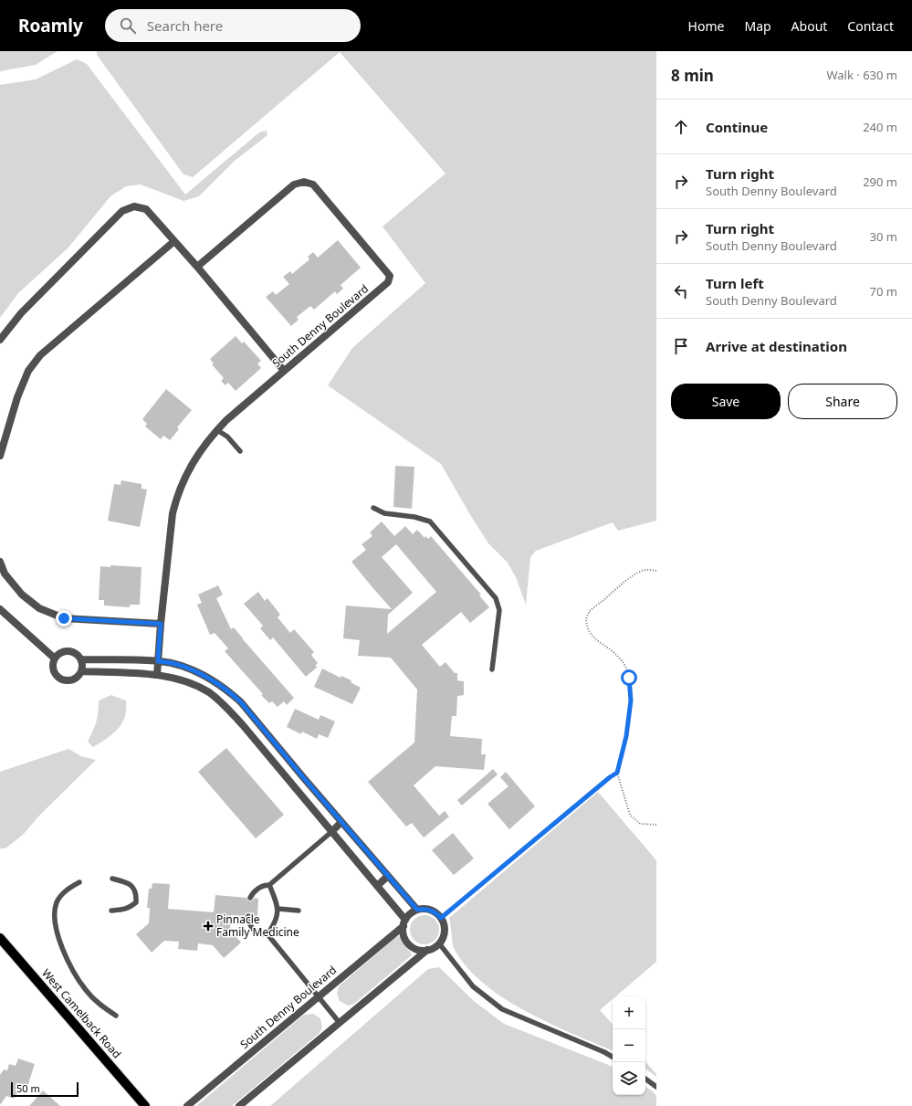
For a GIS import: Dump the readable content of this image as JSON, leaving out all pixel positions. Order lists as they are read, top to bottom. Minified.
{"streets":{"main road":["West Camelback Road"],"street":["South Denny Boulevard"]},"places":{"health":["Pinnacle Family Medicine"]},"scale_bar":"50 m","page":{"header":"Roamly","search":"Search here","nav":["Home","Map","About","Contact"],"heading":["8 min","Walk · 630 m"],"list":[["Continue","240 m"],["Turn right","South Denny Boulevard","290 m"],["Turn right","South Denny Boulevard","30 m"],["Turn left","South Denny Boulevard","70 m"],"Arrive at destination"],"buttons":["Save","Share"],"map_buttons":["+","−"],"scale":"50 m"}}
